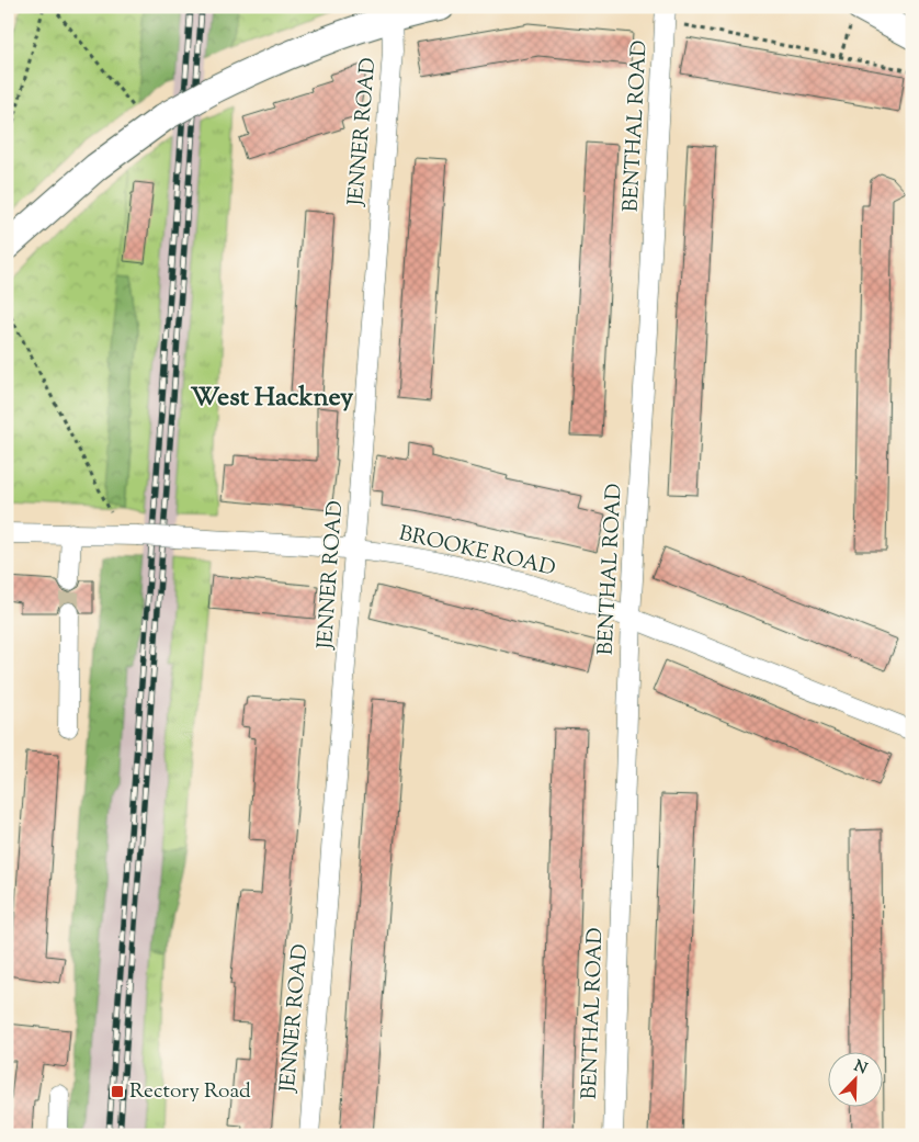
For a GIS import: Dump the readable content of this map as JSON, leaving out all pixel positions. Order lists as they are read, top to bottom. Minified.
{"streets":{"street":["BENTHAL ROAD","JENNER ROAD","BROOKE ROAD"]},"crossings":[["BENTHAL ROAD","BROOKE ROAD"],["JENNER ROAD","BROOKE ROAD"]],"districts":["West Hackney"],"places":{"transit":["Rectory Road"]},"north":"top right"}
